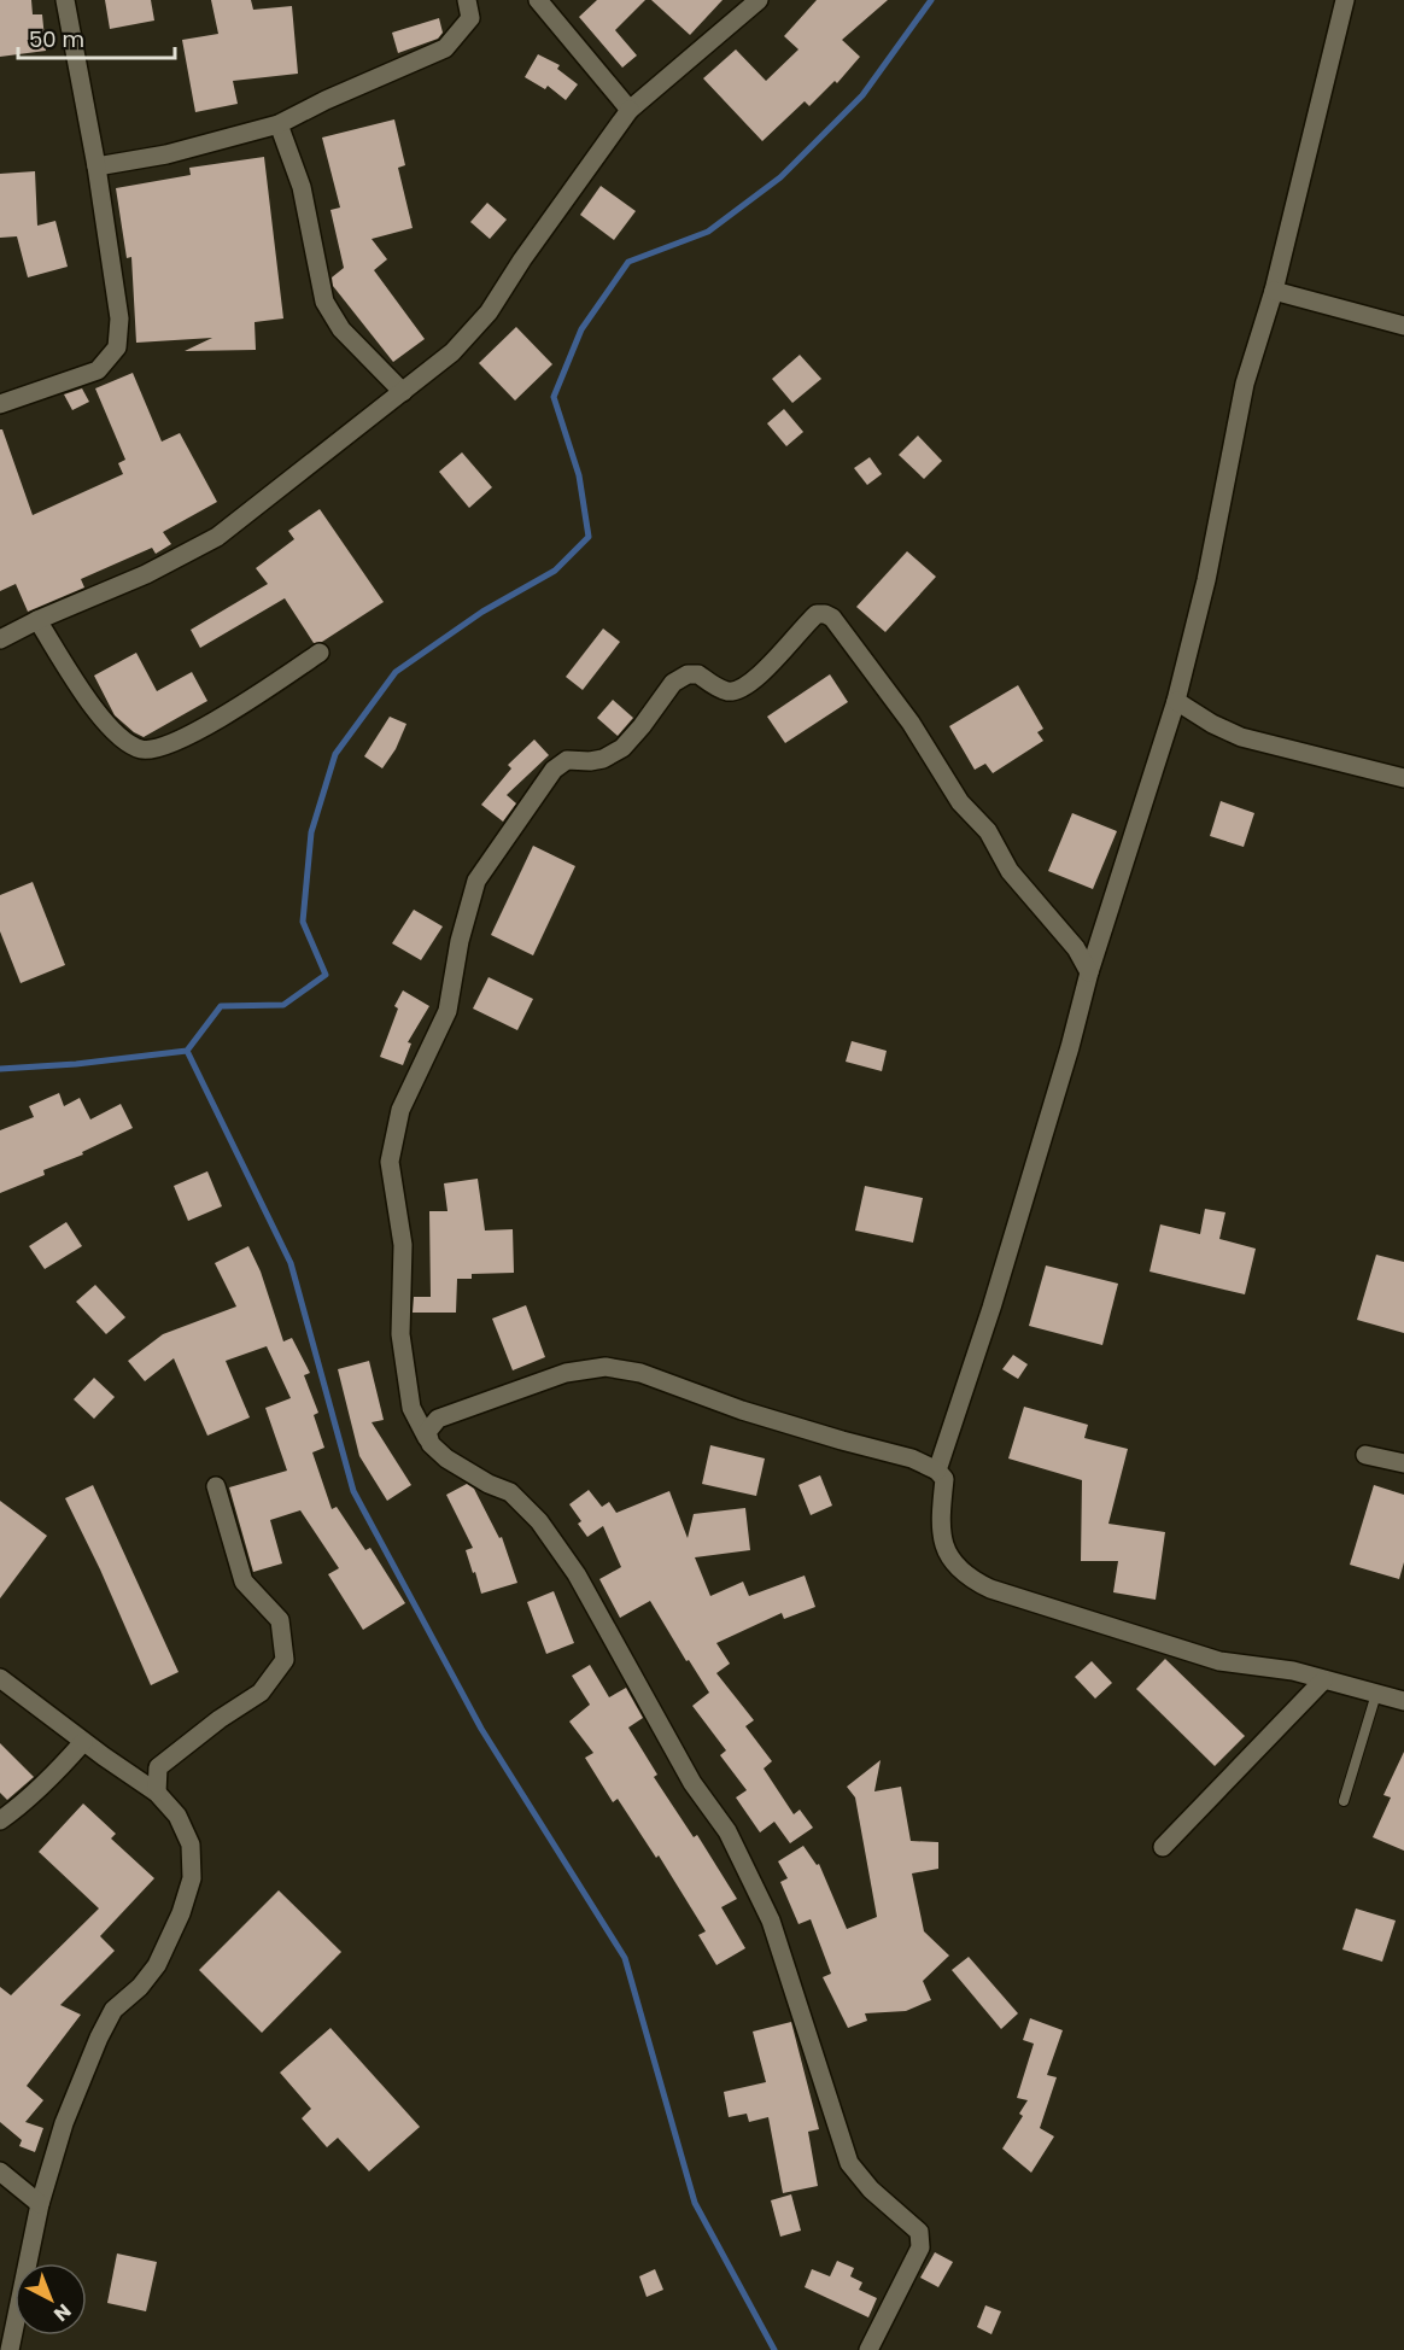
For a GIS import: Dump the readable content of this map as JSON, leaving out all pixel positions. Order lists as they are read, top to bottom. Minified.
{"scale_bar":"50 m","north":"bottom right"}
